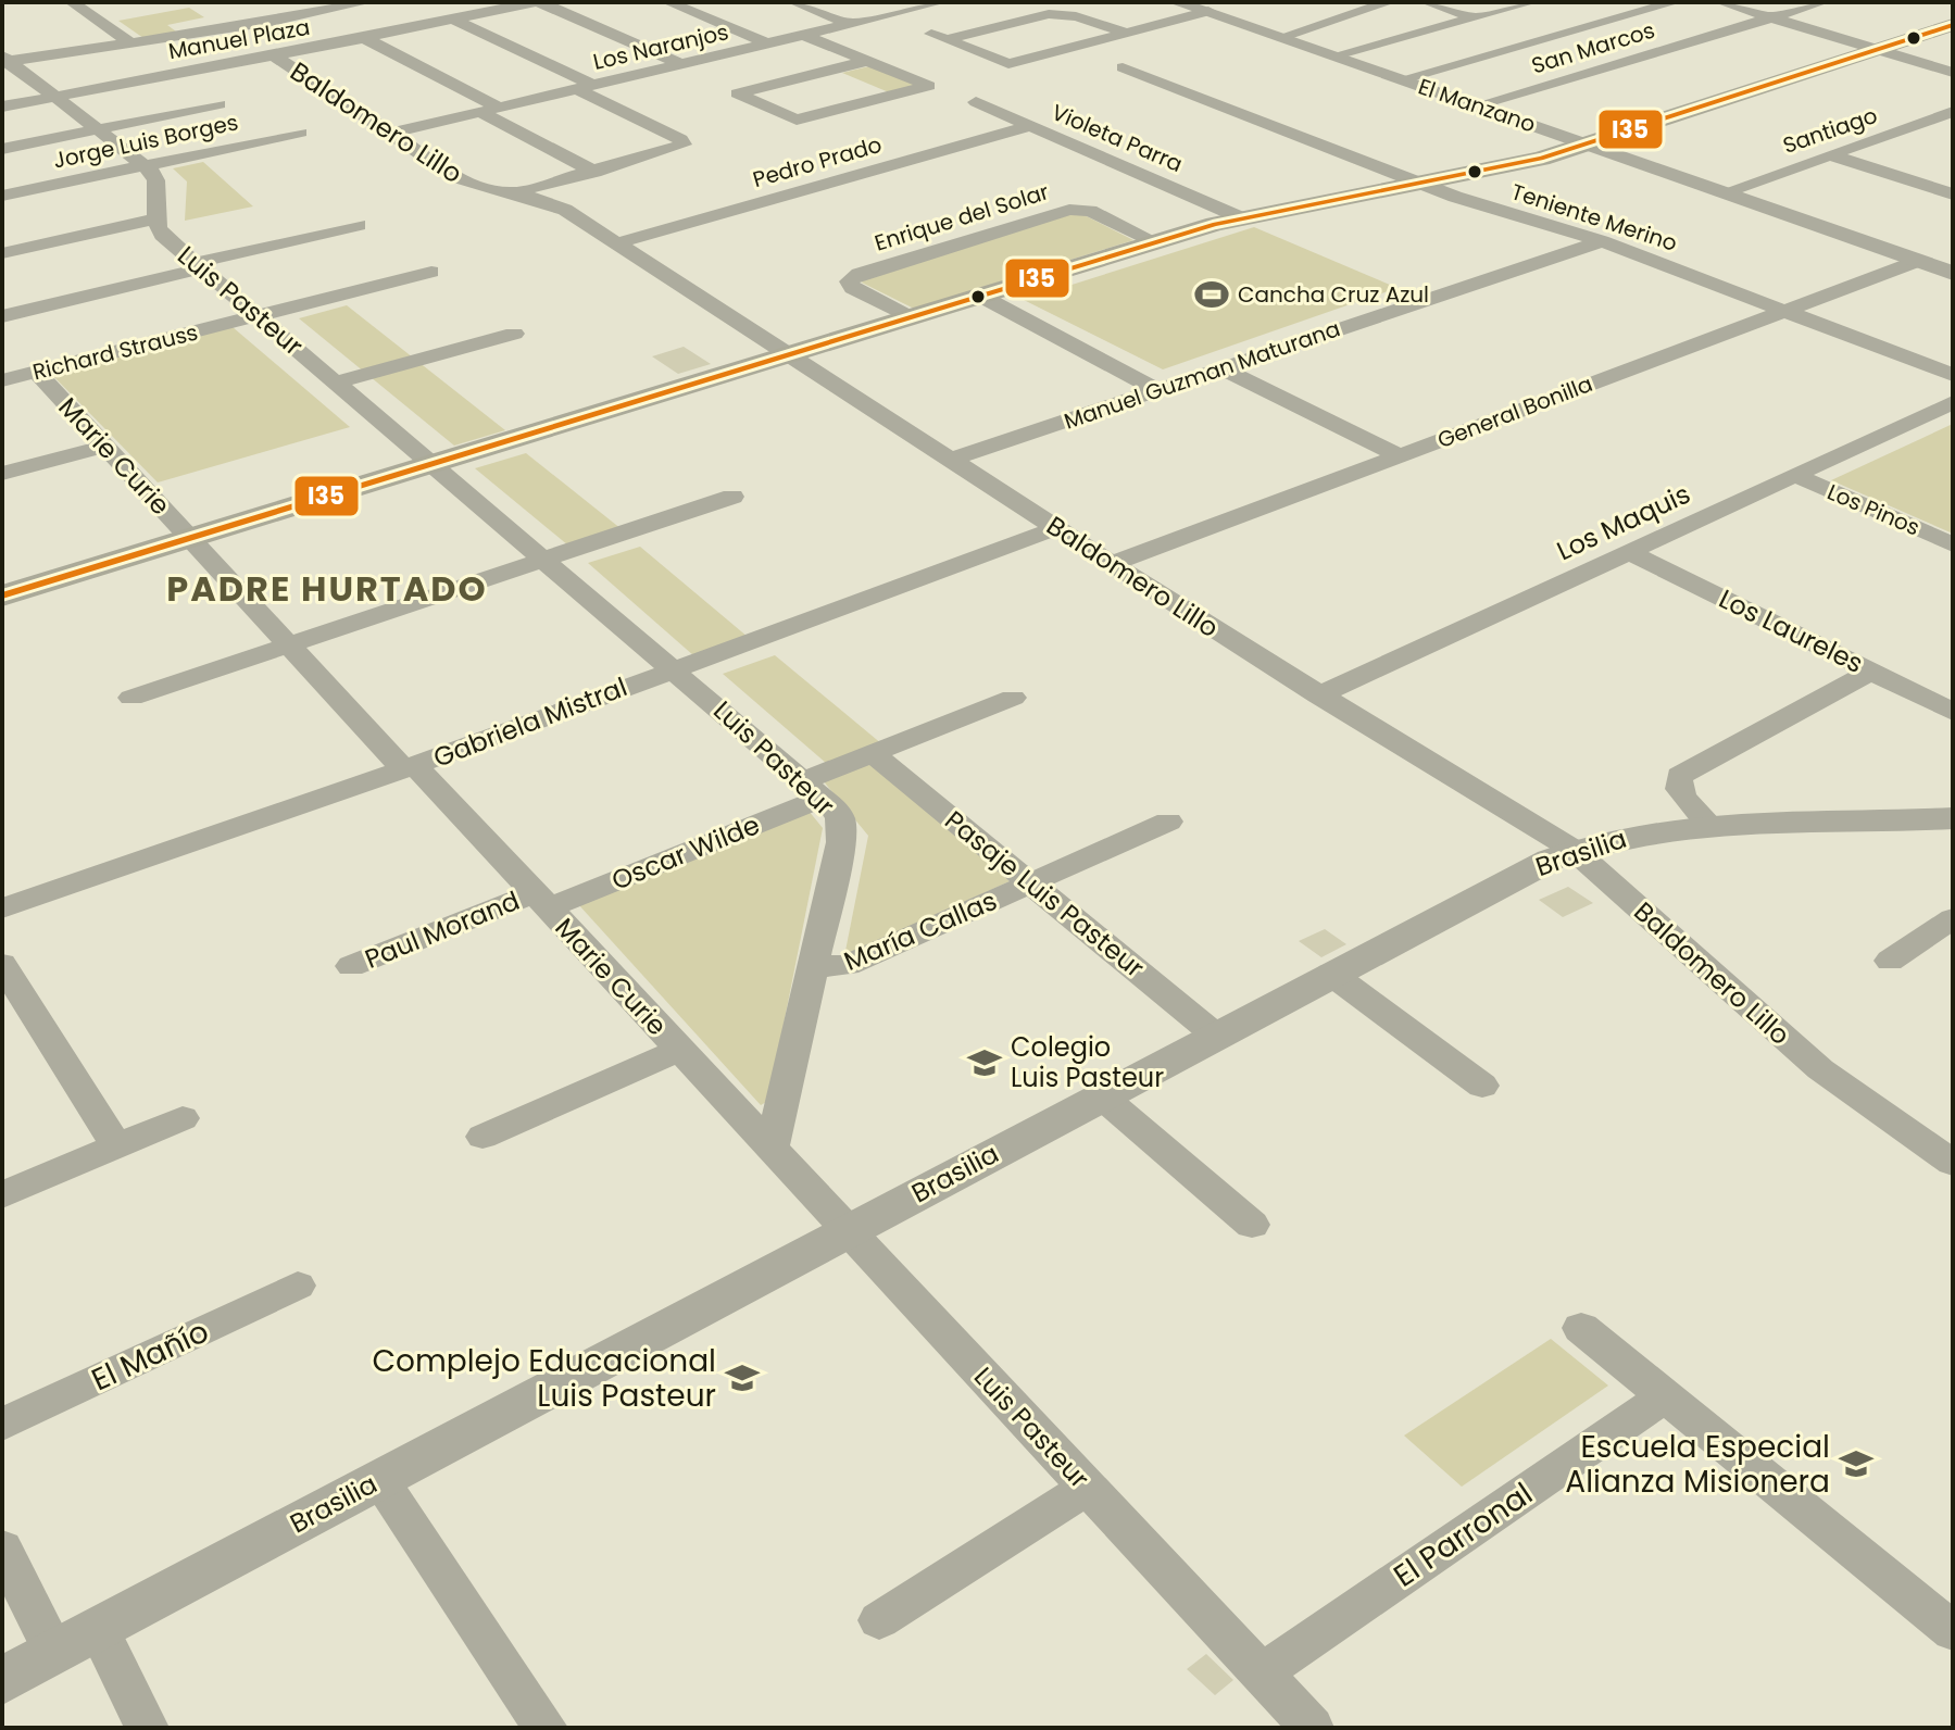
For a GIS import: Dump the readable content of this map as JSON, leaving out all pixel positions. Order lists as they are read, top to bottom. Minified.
{"streets":{"street":["Manuel Plaza","Los Naranjos","San Marcos","El Manzano","Baldomero Lillo","Santiago","Violeta Parra","Jorge Luis Borges","Pedro Prado","Enrique del Solar","Teniente Merino","Luis Pasteur","Richard Strauss","Manuel Guzman Maturana","General Bonilla","Marie Curie","Los Pinos","Los Maquis","Los Laureles","Gabriela Mistral","Oscar Wilde","Brasilia","Pasaje Luis Pasteur","Paul Morand","María Callas","El Mañío","El Parronal"]},"crossings":[["Manuel Plaza","Baldomero Lillo"],["Los Naranjos","Baldomero Lillo"],["San Marcos","El Manzano"],["El Manzano","Santiago"],["El Manzano","General Bonilla"],["Baldomero Lillo","Pedro Prado"],["Baldomero Lillo","Manuel Guzman Maturana"],["Baldomero Lillo","General Bonilla"],["Baldomero Lillo","Los Maquis"],["Baldomero Lillo","Gabriela Mistral"],["Baldomero Lillo","Brasilia"],["Violeta Parra","Pedro Prado"],["Teniente Merino","Manuel Guzman Maturana"],["Teniente Merino","General Bonilla"],["Luis Pasteur","Richard Strauss"],["Luis Pasteur","Marie Curie"],["Luis Pasteur","Gabriela Mistral"],["Luis Pasteur","Oscar Wilde"],["Luis Pasteur","Brasilia"],["Luis Pasteur","María Callas"],["Luis Pasteur","El Parronal"],["Richard Strauss","Marie Curie"],["Marie Curie","Gabriela Mistral"],["Marie Curie","Oscar Wilde"],["Marie Curie","Paul Morand"],["Los Pinos","Los Maquis"],["Los Maquis","Los Laureles"],["Oscar Wilde","Pasaje Luis Pasteur"],["Oscar Wilde","Paul Morand"],["Brasilia","Pasaje Luis Pasteur"],["Pasaje Luis Pasteur","María Callas"]],"districts":["PADRE HURTADO"],"places":{"sports":["Cancha Cruz Azul"],"school or university":["Colegio Luis Pasteur","Complejo Educacional Luis Pasteur","Escuela Especial Alianza Misionera"]},"lines":["transit line I35"]}
